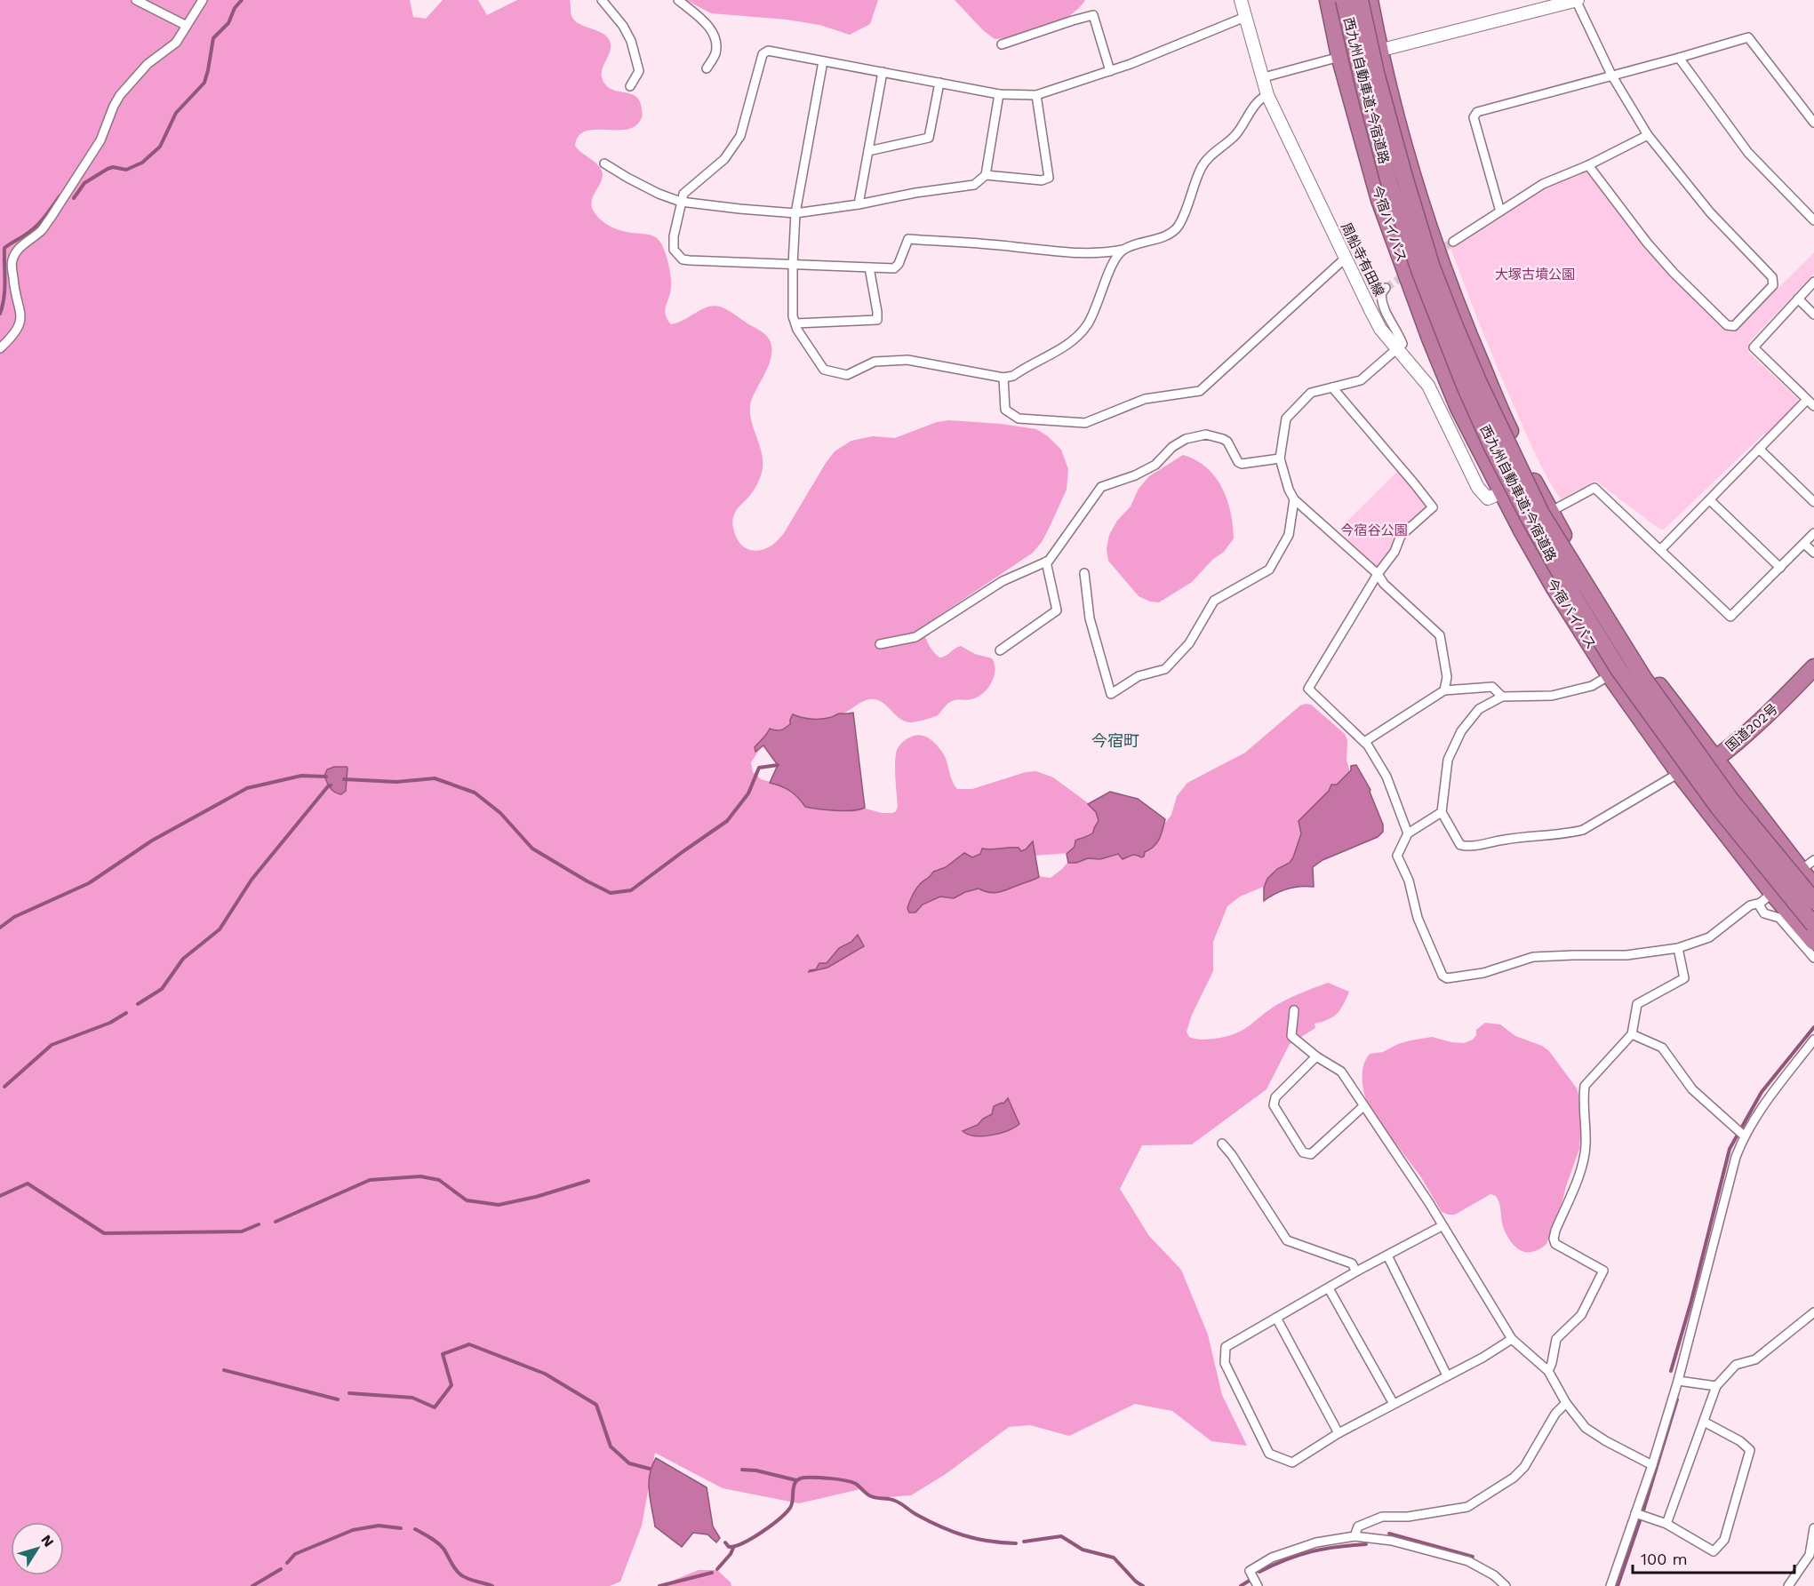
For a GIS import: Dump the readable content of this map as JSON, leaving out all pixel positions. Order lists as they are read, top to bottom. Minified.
{"streets":{"highway":["西九州自動車道;今宿道路","今宿バイパス","国道202号"],"main road":["周船寺有田線"]},"crossings":[["今宿バイパス","周船寺有田線"],["今宿バイパス","国道202号"]],"districts":["今宿町"],"parks":["大塚古墳公園","今宿谷公園"],"scale_bar":"100 m","north":"top right"}
